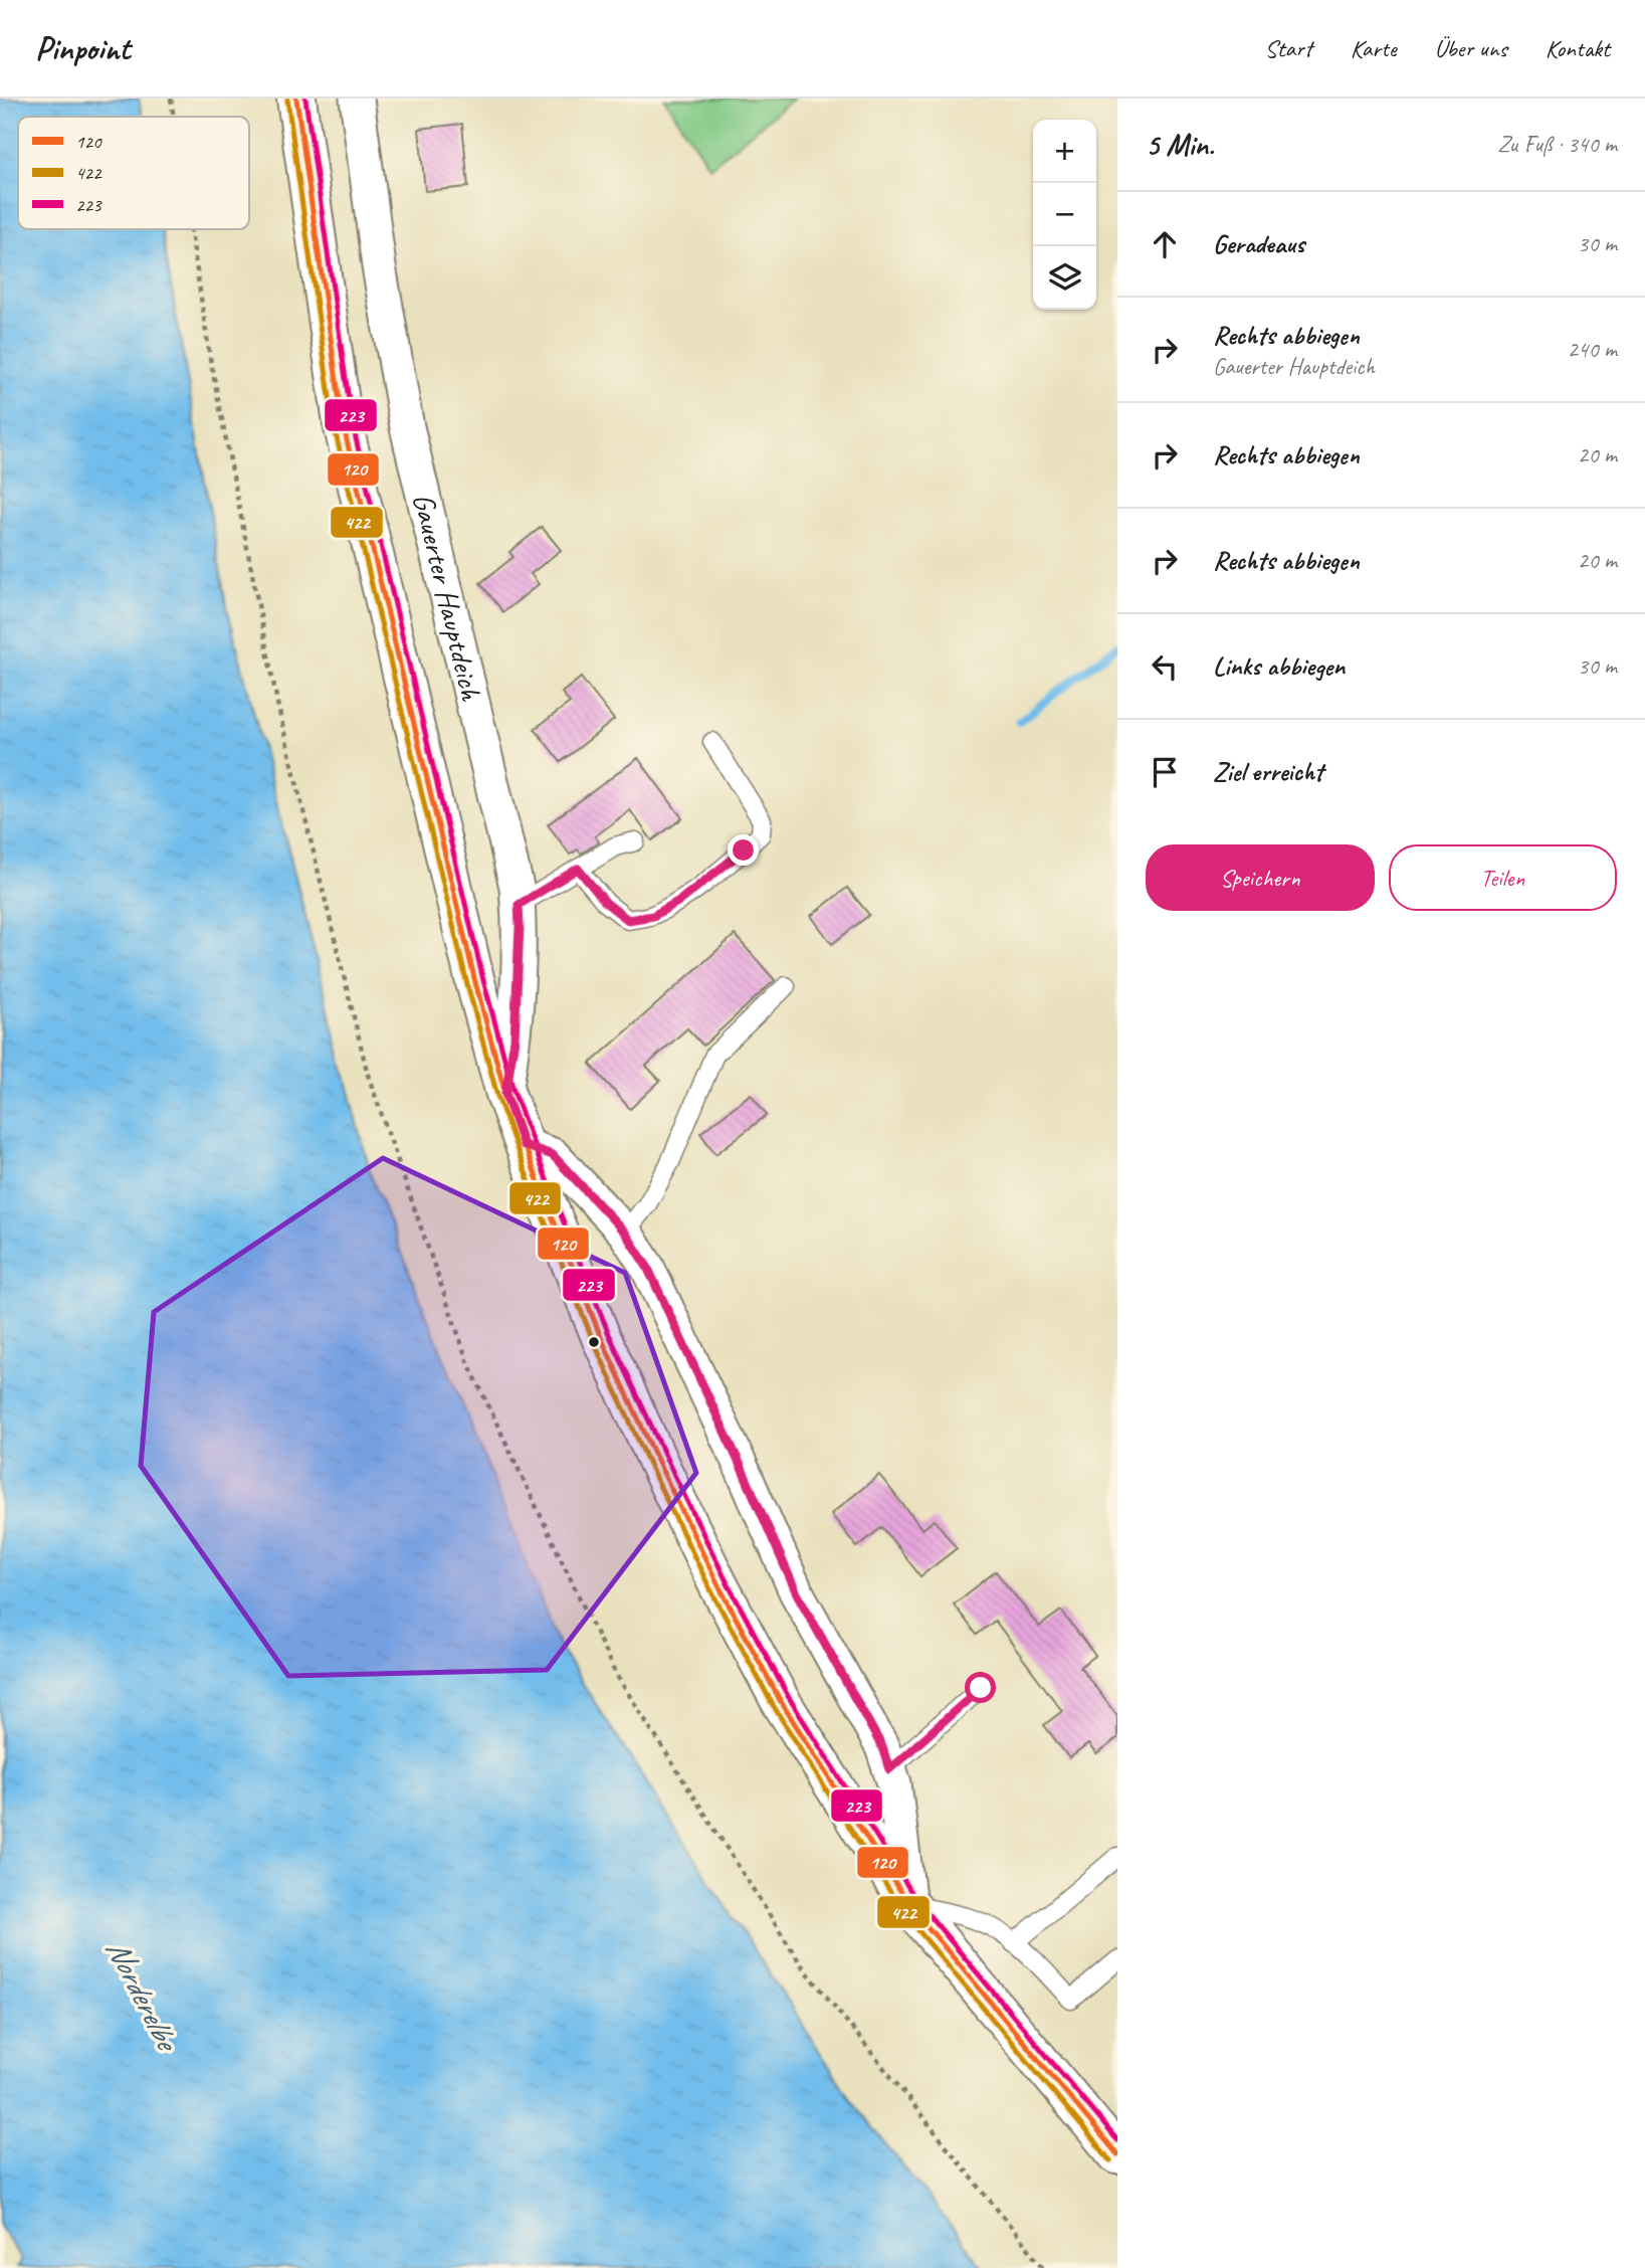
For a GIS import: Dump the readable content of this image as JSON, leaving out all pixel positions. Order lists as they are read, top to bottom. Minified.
{"streets":{"street":["Gauerter Hauptdeich"]},"water":["Norderelbe"],"lines":["transit line 120","transit line 223","transit line 422"],"legend":["120","422","223"],"page":{"header":"Pinpoint","nav":["Start","Karte","Über uns","Kontakt"],"heading":["5 Min.","Zu Fuß · 340 m"],"map_buttons":["+","−"],"list":[["Geradeaus","30 m"],["Rechts abbiegen","Gauerter Hauptdeich","240 m"],["Rechts abbiegen","20 m"],["Rechts abbiegen","20 m"],["Links abbiegen","30 m"],"Ziel erreicht"],"buttons":["Speichern","Teilen"]}}
